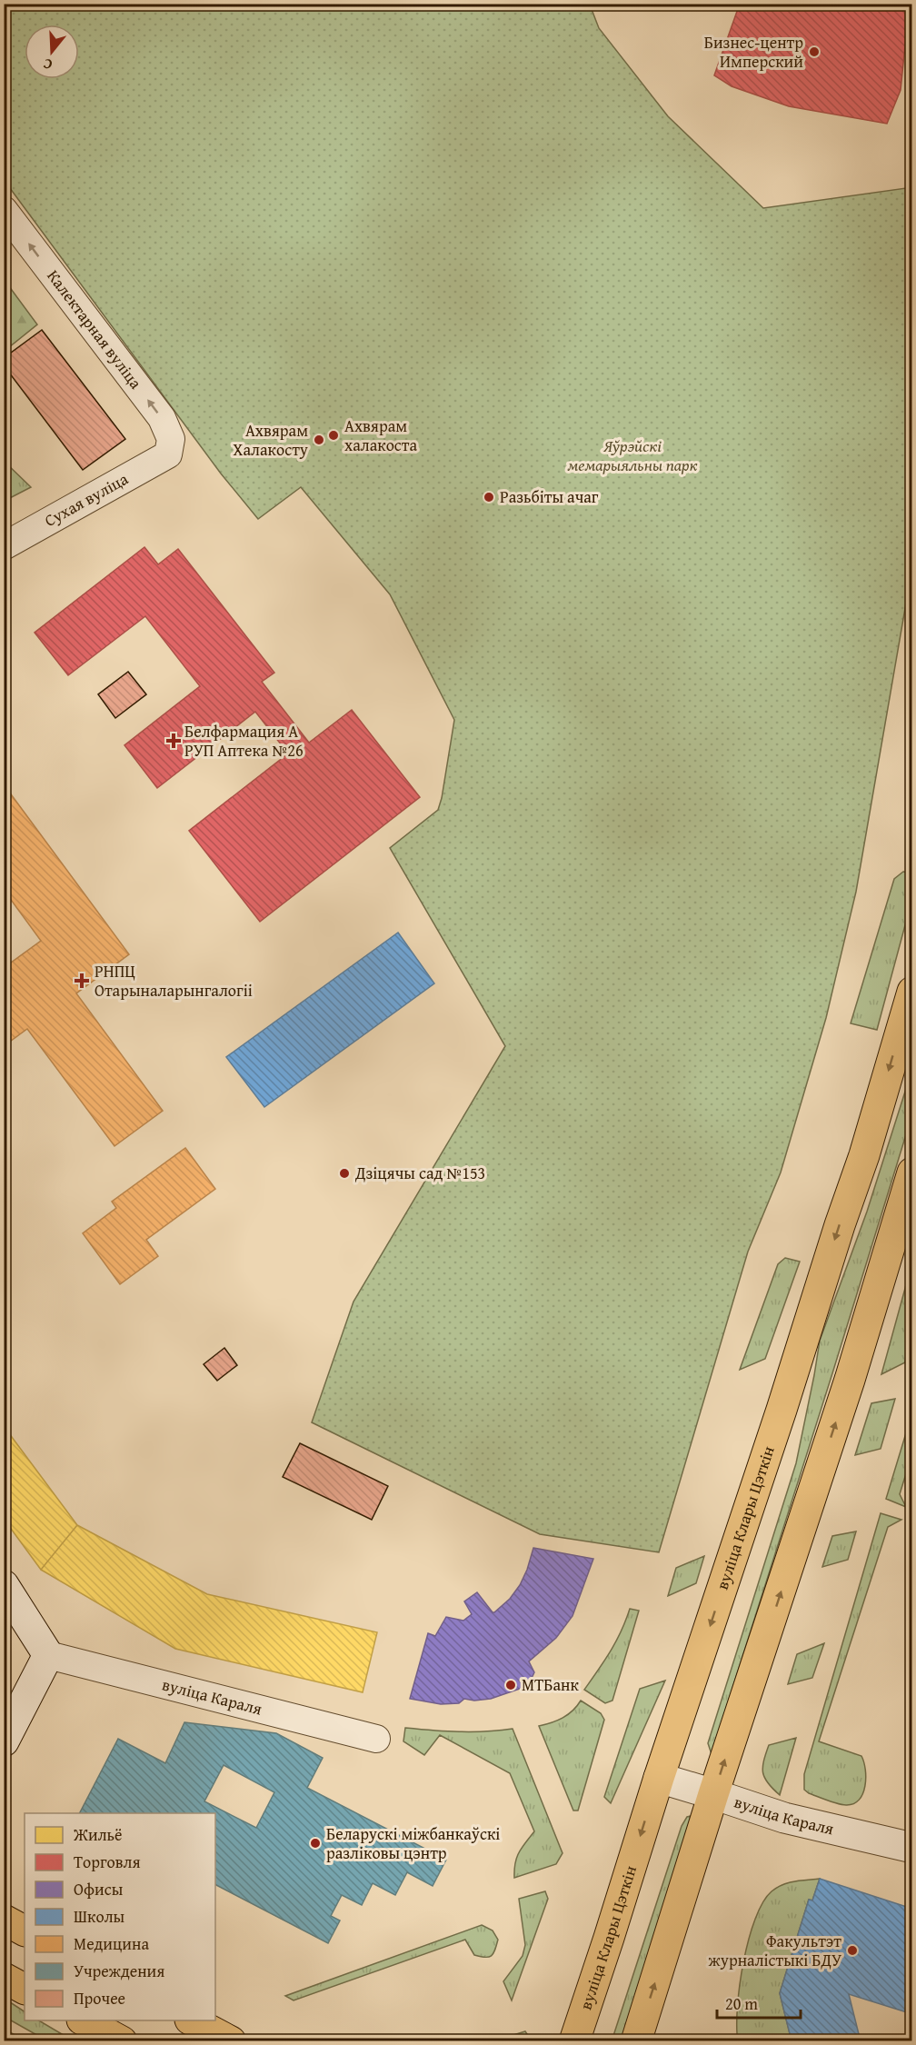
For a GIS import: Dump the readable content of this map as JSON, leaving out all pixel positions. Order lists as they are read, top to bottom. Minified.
{"streets":{"main road":["вуліца Клары Цэткін"],"street":["Калектарная вуліца","Сухая вуліца","вуліца Караля"]},"crossings":[["Калектарная вуліца","Сухая вуліца"],["вуліца Клары Цэткін","вуліца Караля"]],"one_way":["Калектарная вуліца"],"parks":["Яўрэйскі мемарыяльны парк"],"places":{"other":["Бизнес-центр Имперский","Ахвярам халакоста","Ахвярам Халакосту","Разьбіты ачаг","Дзіцячы сад №153","МТБанк","Беларускі міжбанкаўскі разліковы цэнтр","Факультэт журналістыкі БДУ"],"health":["Белфармация А РУП Аптека №26","РНПЦ Отарыналарынгалогіі"]},"legend":["Жильё","Торговля","Офисы","Школы","Медицина","Учреждения","Прочее"],"scale_bar":"20 m","north":"bottom"}
